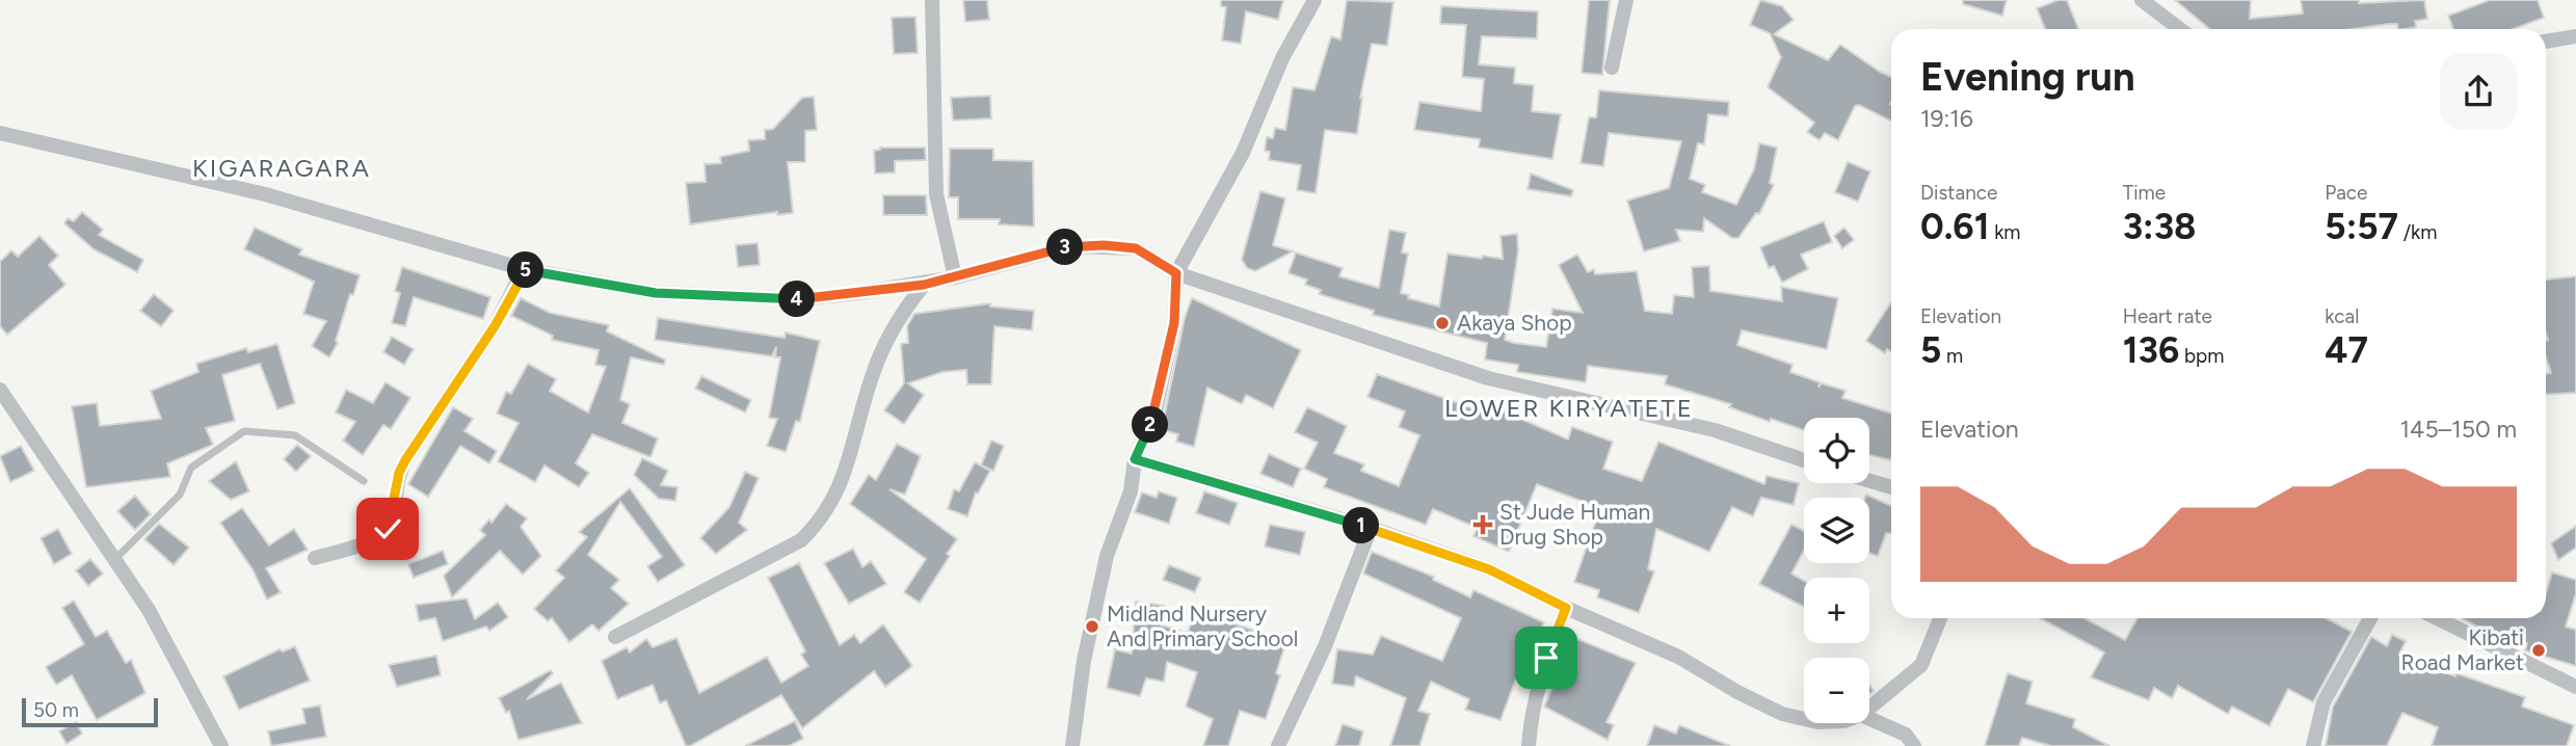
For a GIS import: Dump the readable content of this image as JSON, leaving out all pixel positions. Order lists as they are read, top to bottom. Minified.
{"districts":["KIGARAGARA","LOWER KIRYATETE"],"places":{"other":["Akaya Shop","Midland Nursery And Primary School","Kibati Road Market"],"health":["St Jude Human Drug Shop"]},"scale_bar":"50 m","page":{"heading":["Evening run","19:16"],"stats":[["Distance","0.61 km"],["Time","3:38"],["Pace","5:57 /km"],["Elevation","5 m"],["Heart rate","136 bpm"],["kcal","47"]],"pins":["3","5","4","2","1"],"chart":["Elevation","145–150 m"],"map_buttons":["+","−"],"scale":"50 m"}}
